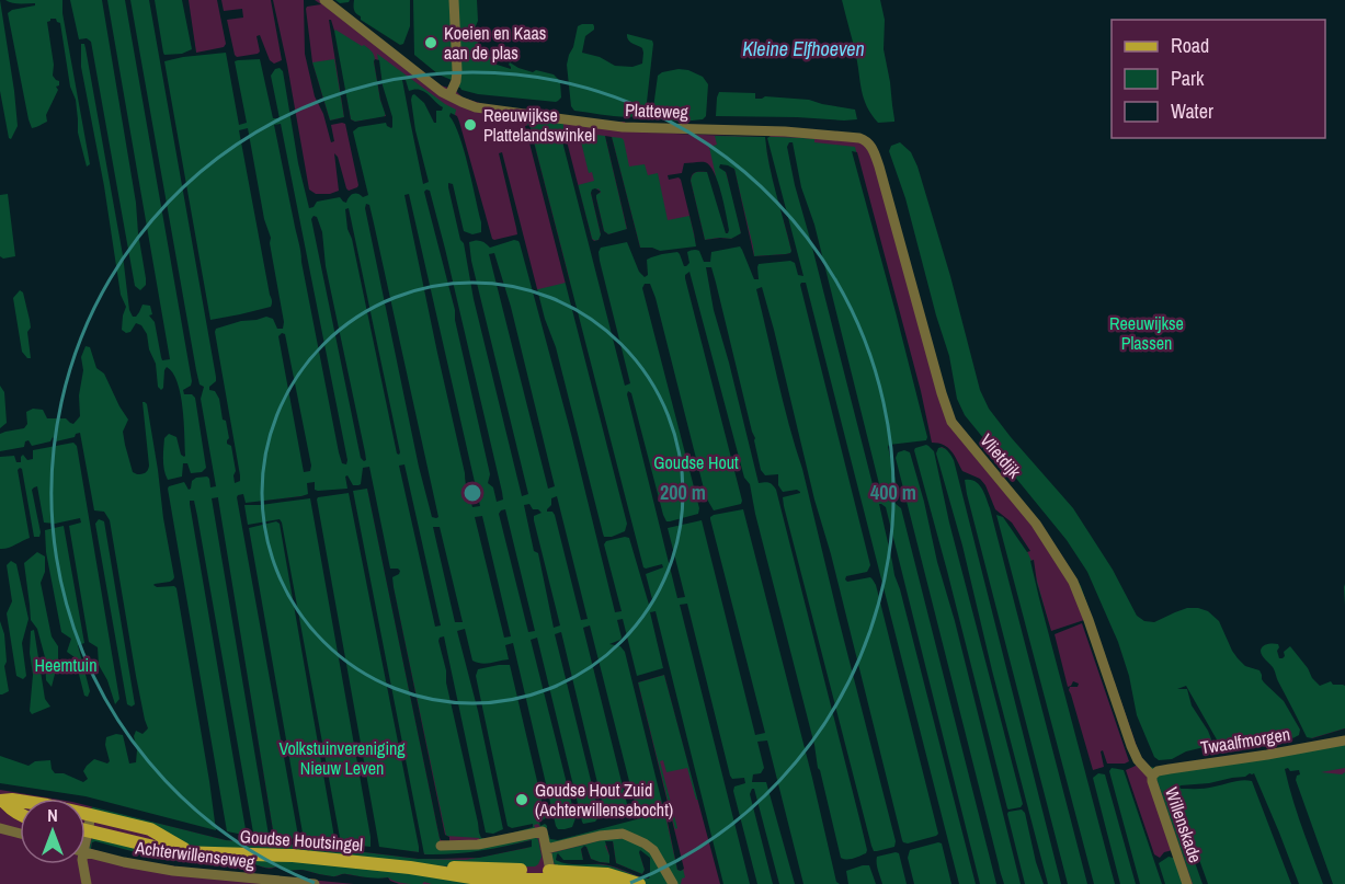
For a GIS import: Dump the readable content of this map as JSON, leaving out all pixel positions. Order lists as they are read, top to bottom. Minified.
{"streets":{"main road":["Goudse Houtsingel"],"street":["Platteweg","Vlietdijk","Twaalfmorgen","Willenskade","Achterwillenseweg"]},"crossings":[["Platteweg","Vlietdijk"],["Vlietdijk","Twaalfmorgen"],["Vlietdijk","Willenskade"],["Twaalfmorgen","Willenskade"]],"water":["Kleine Elfhoeven"],"parks":["Reeuwijkse Plassen","Goudse Hout","Heemtuin","Volkstuinvereniging Nieuw Leven"],"places":["Koeien en Kaas aan de plas","Reeuwijkse Plattelandswinkel","Goudse Hout Zuid (Achterwillensebocht)"],"legend":["Road","Park","Water"],"north":"top","rings":["200 m","400 m"]}
